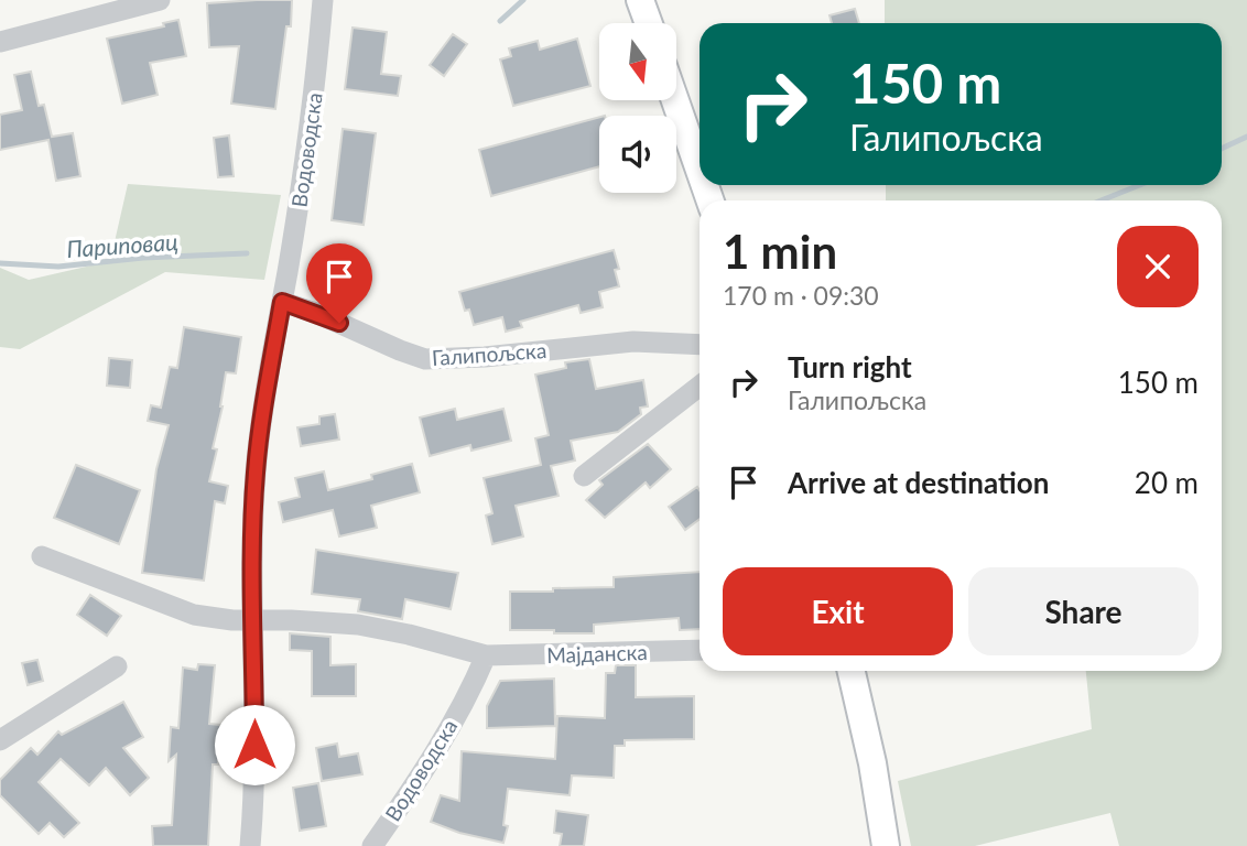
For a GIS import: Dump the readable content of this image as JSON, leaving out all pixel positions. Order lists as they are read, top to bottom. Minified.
{"streets":{"street":["Водоводска","Галипољска","Мајданска"]},"crossings":[["Водоводска","Галипољска"],["Водоводска","Мајданска"]],"water":["Париповац"],"north":"bottom","page":{"turn":["150 m","Галипољска"],"heading":["1 min","170 m · 09:30"],"list":[{"name":"Turn right","note":"Галипољска","value":"150 m"},{"name":"Arrive at destination","value":"20 m"}],"buttons":["Exit","Share"]}}
